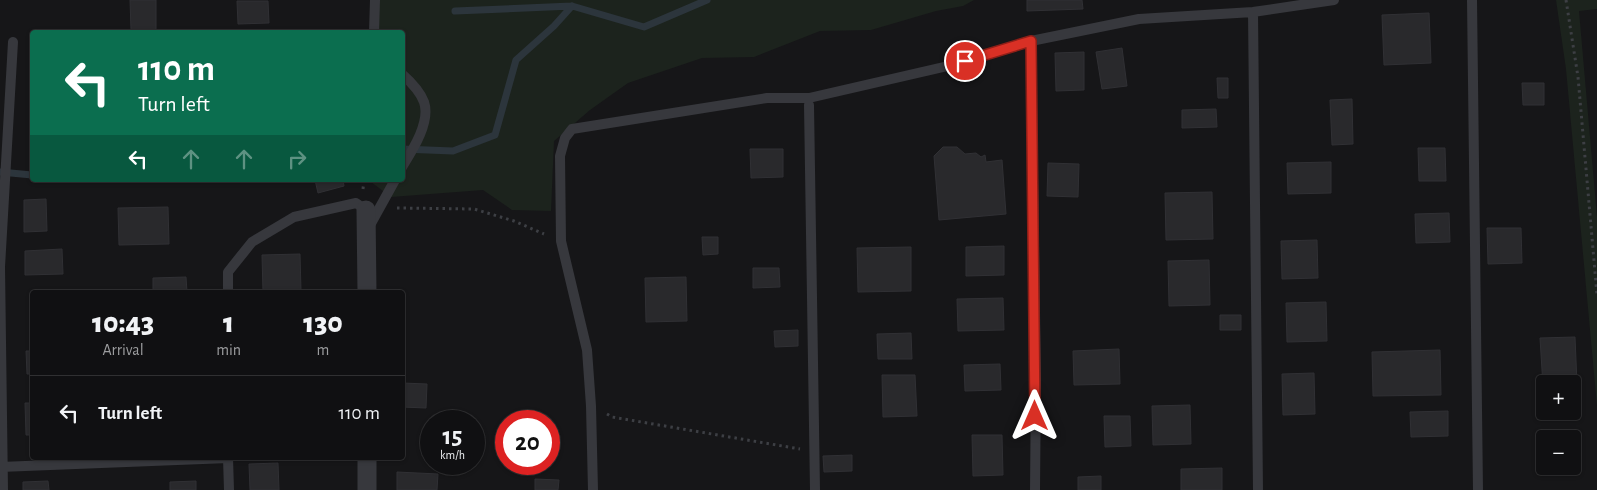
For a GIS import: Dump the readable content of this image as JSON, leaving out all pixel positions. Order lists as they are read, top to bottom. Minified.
{"page":{"turn":["110 m","Turn left"],"eta":["10:43","Arrival","1","min","130","m"],"map_buttons":["+","−"],"list":[{"name":"Turn left","value":"110 m"}],"speed":"15 km/h","limit":"20"}}
